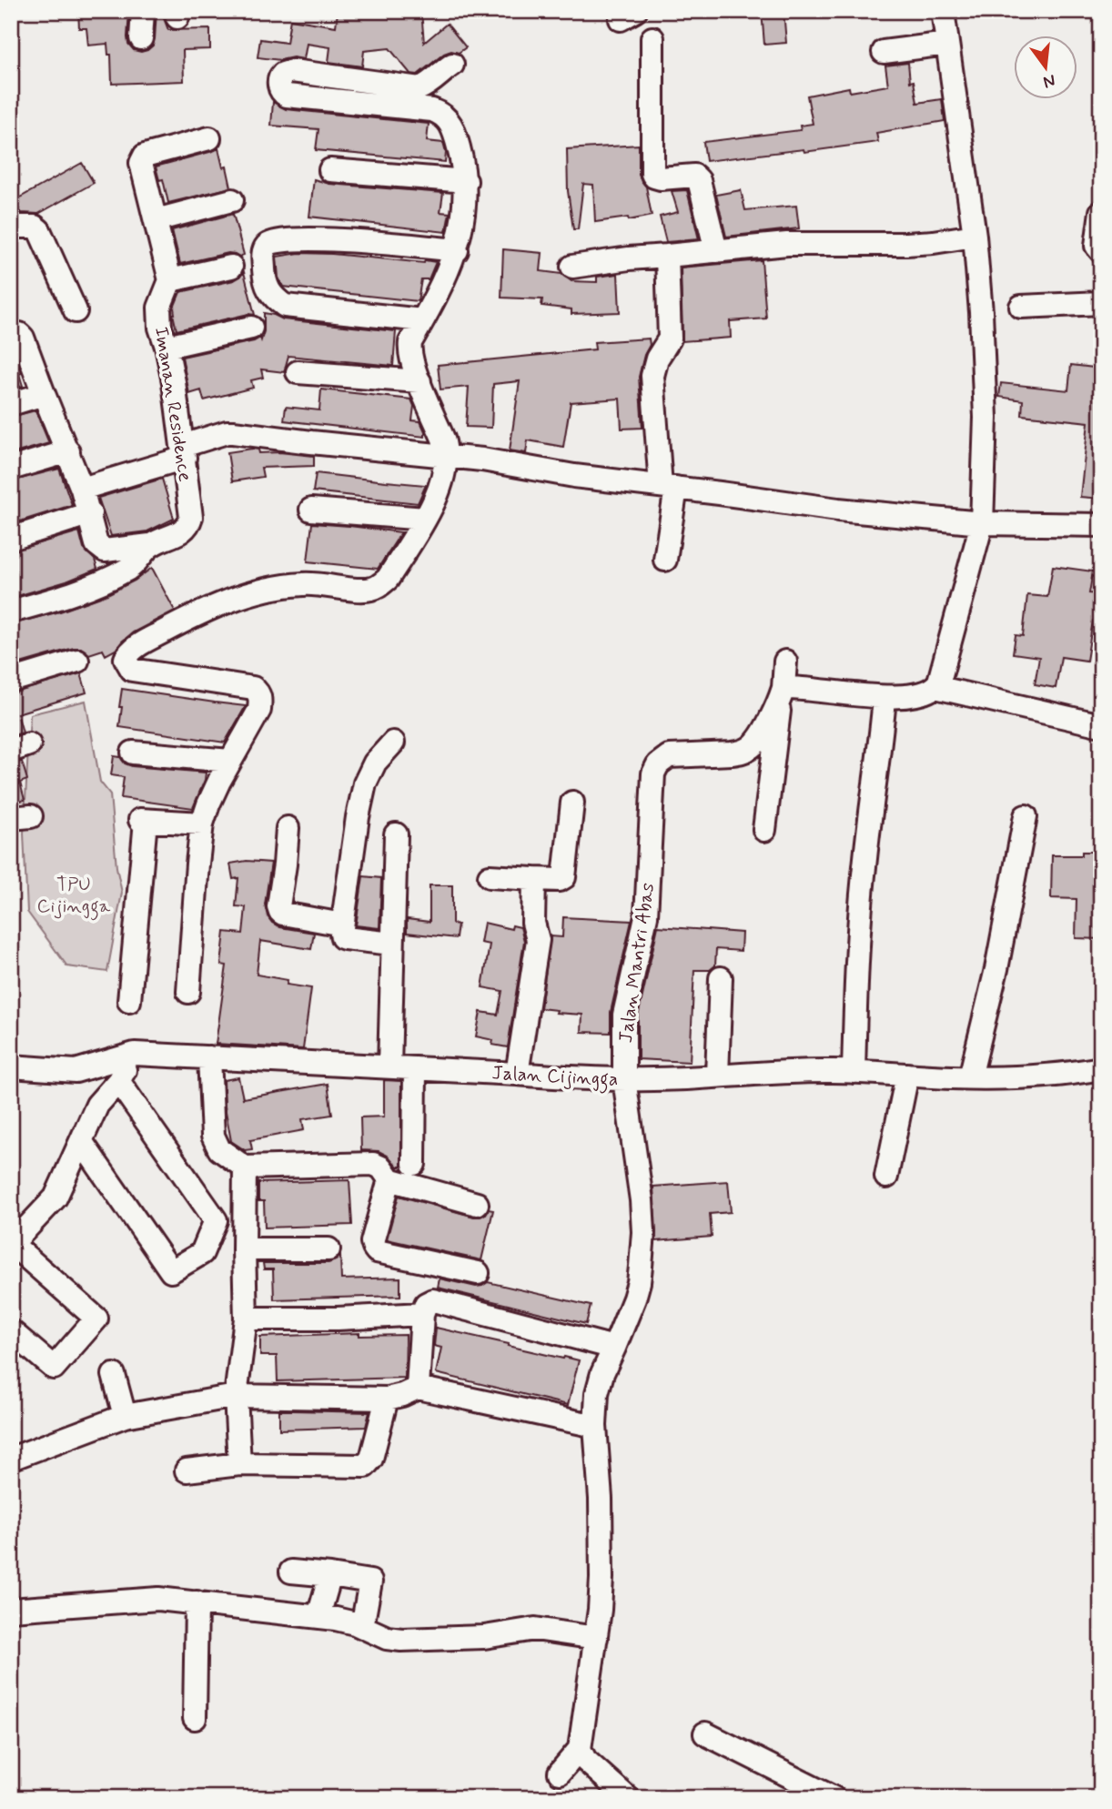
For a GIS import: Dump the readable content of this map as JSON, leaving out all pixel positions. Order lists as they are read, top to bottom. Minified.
{"streets":{"street":["Imanan Residence","Jalan Mantri Abas","Jalan Cijingga"]},"crossings":[["Jalan Mantri Abas","Jalan Cijingga"]],"parks":["TPU Cijingga"],"north":"bottom"}
